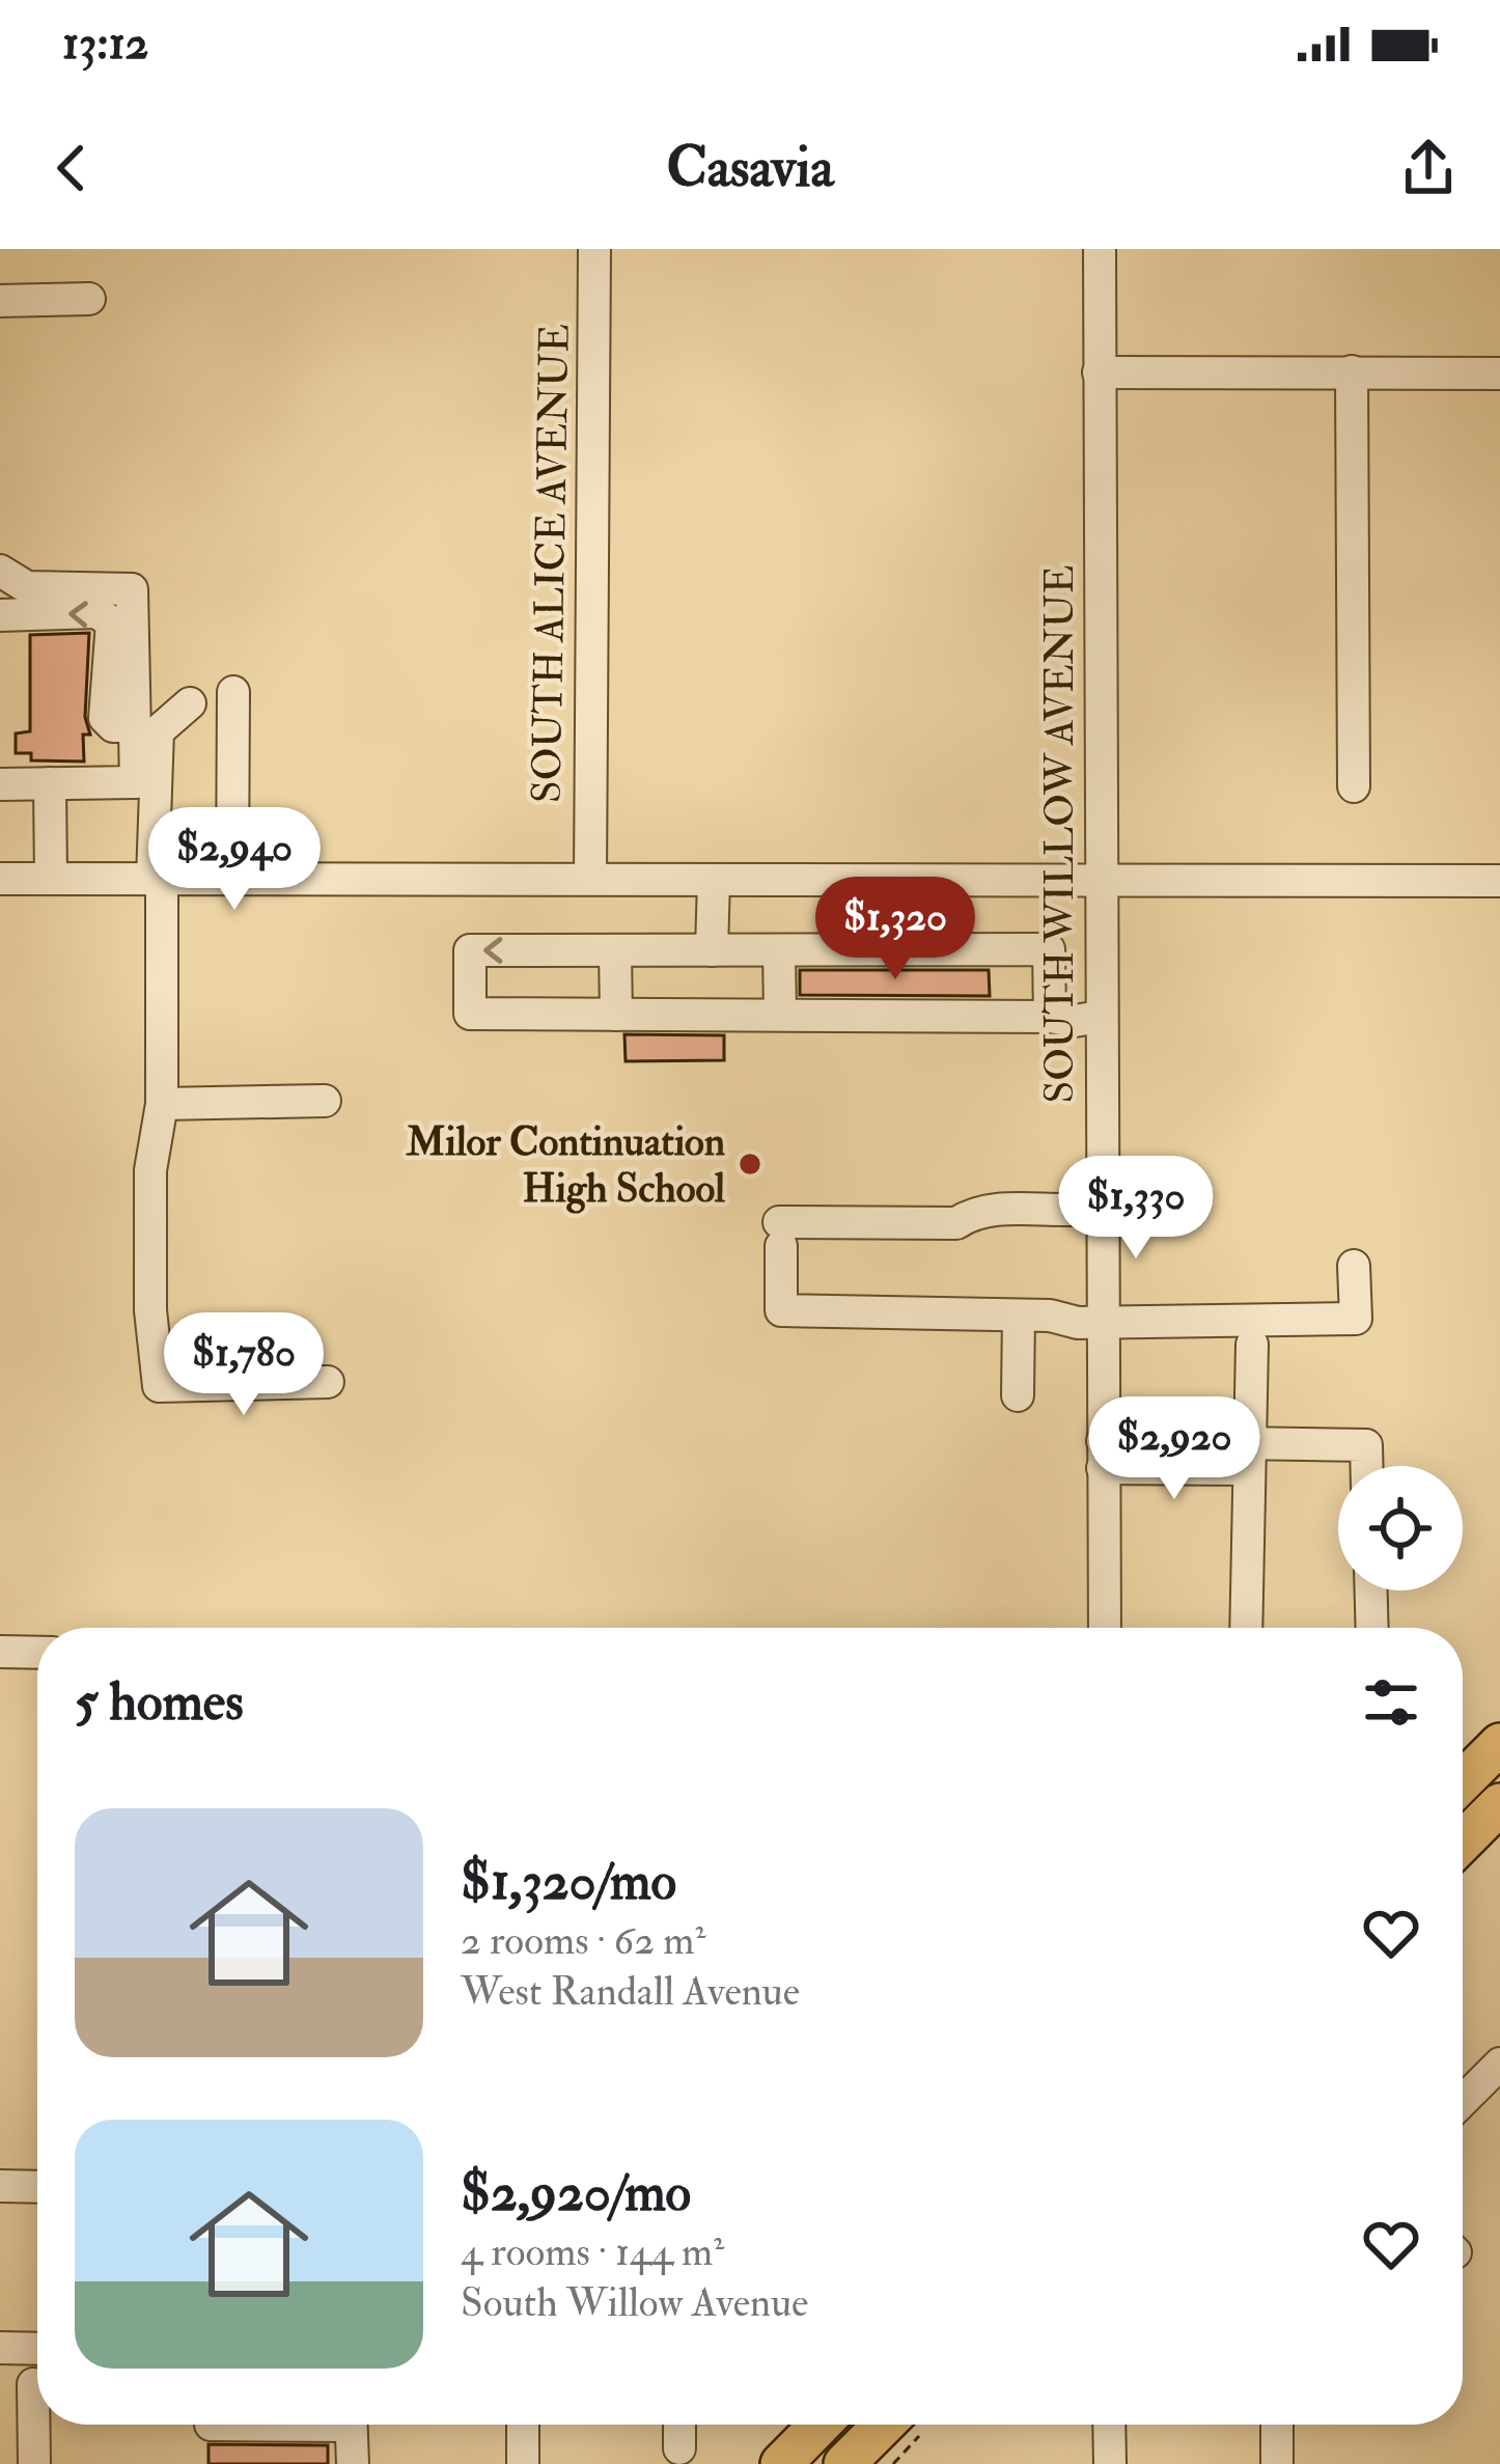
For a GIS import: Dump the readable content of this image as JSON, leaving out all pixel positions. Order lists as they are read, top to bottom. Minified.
{"streets":{"street":["SOUTH ALICE AVENUE","SOUTH WILLOW AVENUE"]},"places":["Milor Continuation High School"],"page":{"status":"13:12","header":"Casavia","price":["$2,940","$1,320","$1,330","$1,780","$2,920"],"heading":"5 homes","list":[{"name":"$1,320/mo","note":"2 rooms · 62 m² · West Randall Avenue"},{"name":"$2,920/mo","note":"4 rooms · 144 m² · South Willow Avenue"}]}}
